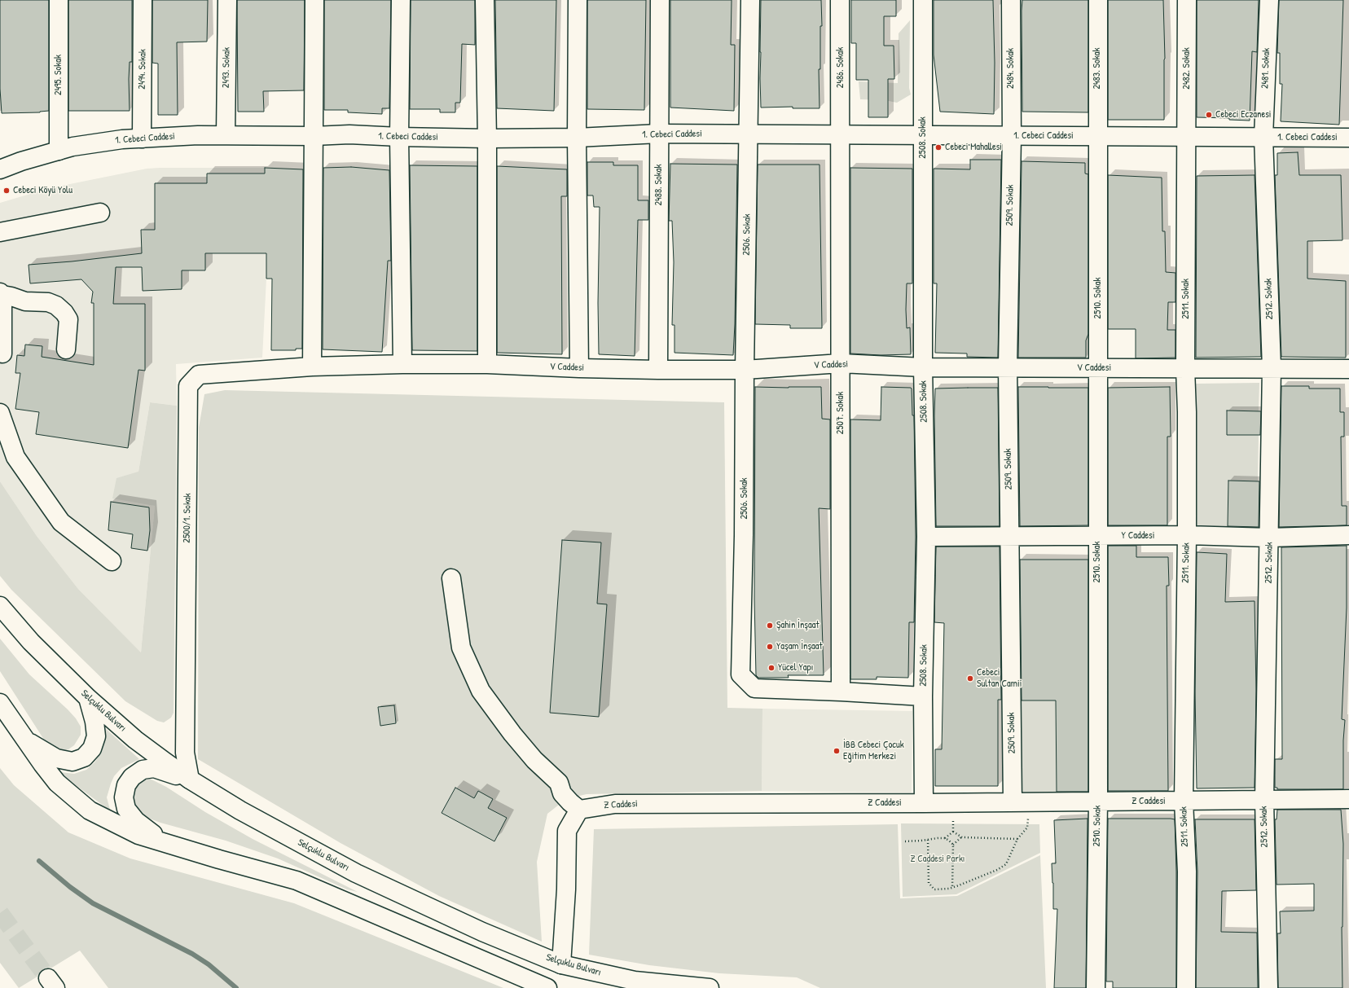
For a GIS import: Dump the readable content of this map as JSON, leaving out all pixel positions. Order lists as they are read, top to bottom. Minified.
{"streets":{"street":["2493. Sokak","2486. Sokak","2484. Sokak","2483. Sokak","2482. Sokak","2481. Sokak","2494. Sokak","2495. Sokak","1. Cebeci Caddesi","2508. Sokak","2488. Sokak","2509. Sokak","2506. Sokak","2510. Sokak","2511. Sokak","2512. Sokak","V Caddesi","2507. Sokak","2500/1. Sokak","Y Caddesi","Selçuklu Bulvarı","Z Caddesi"]},"crossings":[["2493. Sokak","1. Cebeci Caddesi"],["2486. Sokak","1. Cebeci Caddesi"],["2486. Sokak","2507. Sokak"],["2484. Sokak","1. Cebeci Caddesi"],["2484. Sokak","2509. Sokak"],["2483. Sokak","1. Cebeci Caddesi"],["2483. Sokak","2510. Sokak"],["2482. Sokak","1. Cebeci Caddesi"],["2482. Sokak","2511. Sokak"],["2481. Sokak","1. Cebeci Caddesi"],["2481. Sokak","2512. Sokak"],["2494. Sokak","1. Cebeci Caddesi"],["2495. Sokak","1. Cebeci Caddesi"],["1. Cebeci Caddesi","2508. Sokak"],["1. Cebeci Caddesi","2488. Sokak"],["1. Cebeci Caddesi","2509. Sokak"],["1. Cebeci Caddesi","2506. Sokak"],["1. Cebeci Caddesi","2510. Sokak"],["1. Cebeci Caddesi","2511. Sokak"],["1. Cebeci Caddesi","2512. Sokak"],["1. Cebeci Caddesi","2507. Sokak"],["2508. Sokak","2506. Sokak"],["2508. Sokak","V Caddesi"],["2508. Sokak","Y Caddesi"],["2508. Sokak","Z Caddesi"],["2488. Sokak","V Caddesi"],["2509. Sokak","V Caddesi"],["2509. Sokak","Y Caddesi"],["2509. Sokak","Z Caddesi"],["2506. Sokak","V Caddesi"],["2506. Sokak","2507. Sokak"],["2510. Sokak","V Caddesi"],["2510. Sokak","Y Caddesi"],["2510. Sokak","Z Caddesi"],["2511. Sokak","V Caddesi"],["2511. Sokak","Y Caddesi"],["2511. Sokak","Z Caddesi"],["2512. Sokak","V Caddesi"],["2512. Sokak","Y Caddesi"],["2512. Sokak","Z Caddesi"],["V Caddesi","2507. Sokak"],["V Caddesi","2500/1. Sokak"],["2500/1. Sokak","Selçuklu Bulvarı"]],"parks":["Z Caddesi Parkı"],"places":["Cebeci Eczanesi","Cebeci Mahallesi","Cebeci Köyü Yolu","Şahin İnşaat","Yaşam İnşaat","Yücel Yapı","Cebeci Sultan Camii","İBB Cebeci Çocuk Eğitim Merkezi"]}
